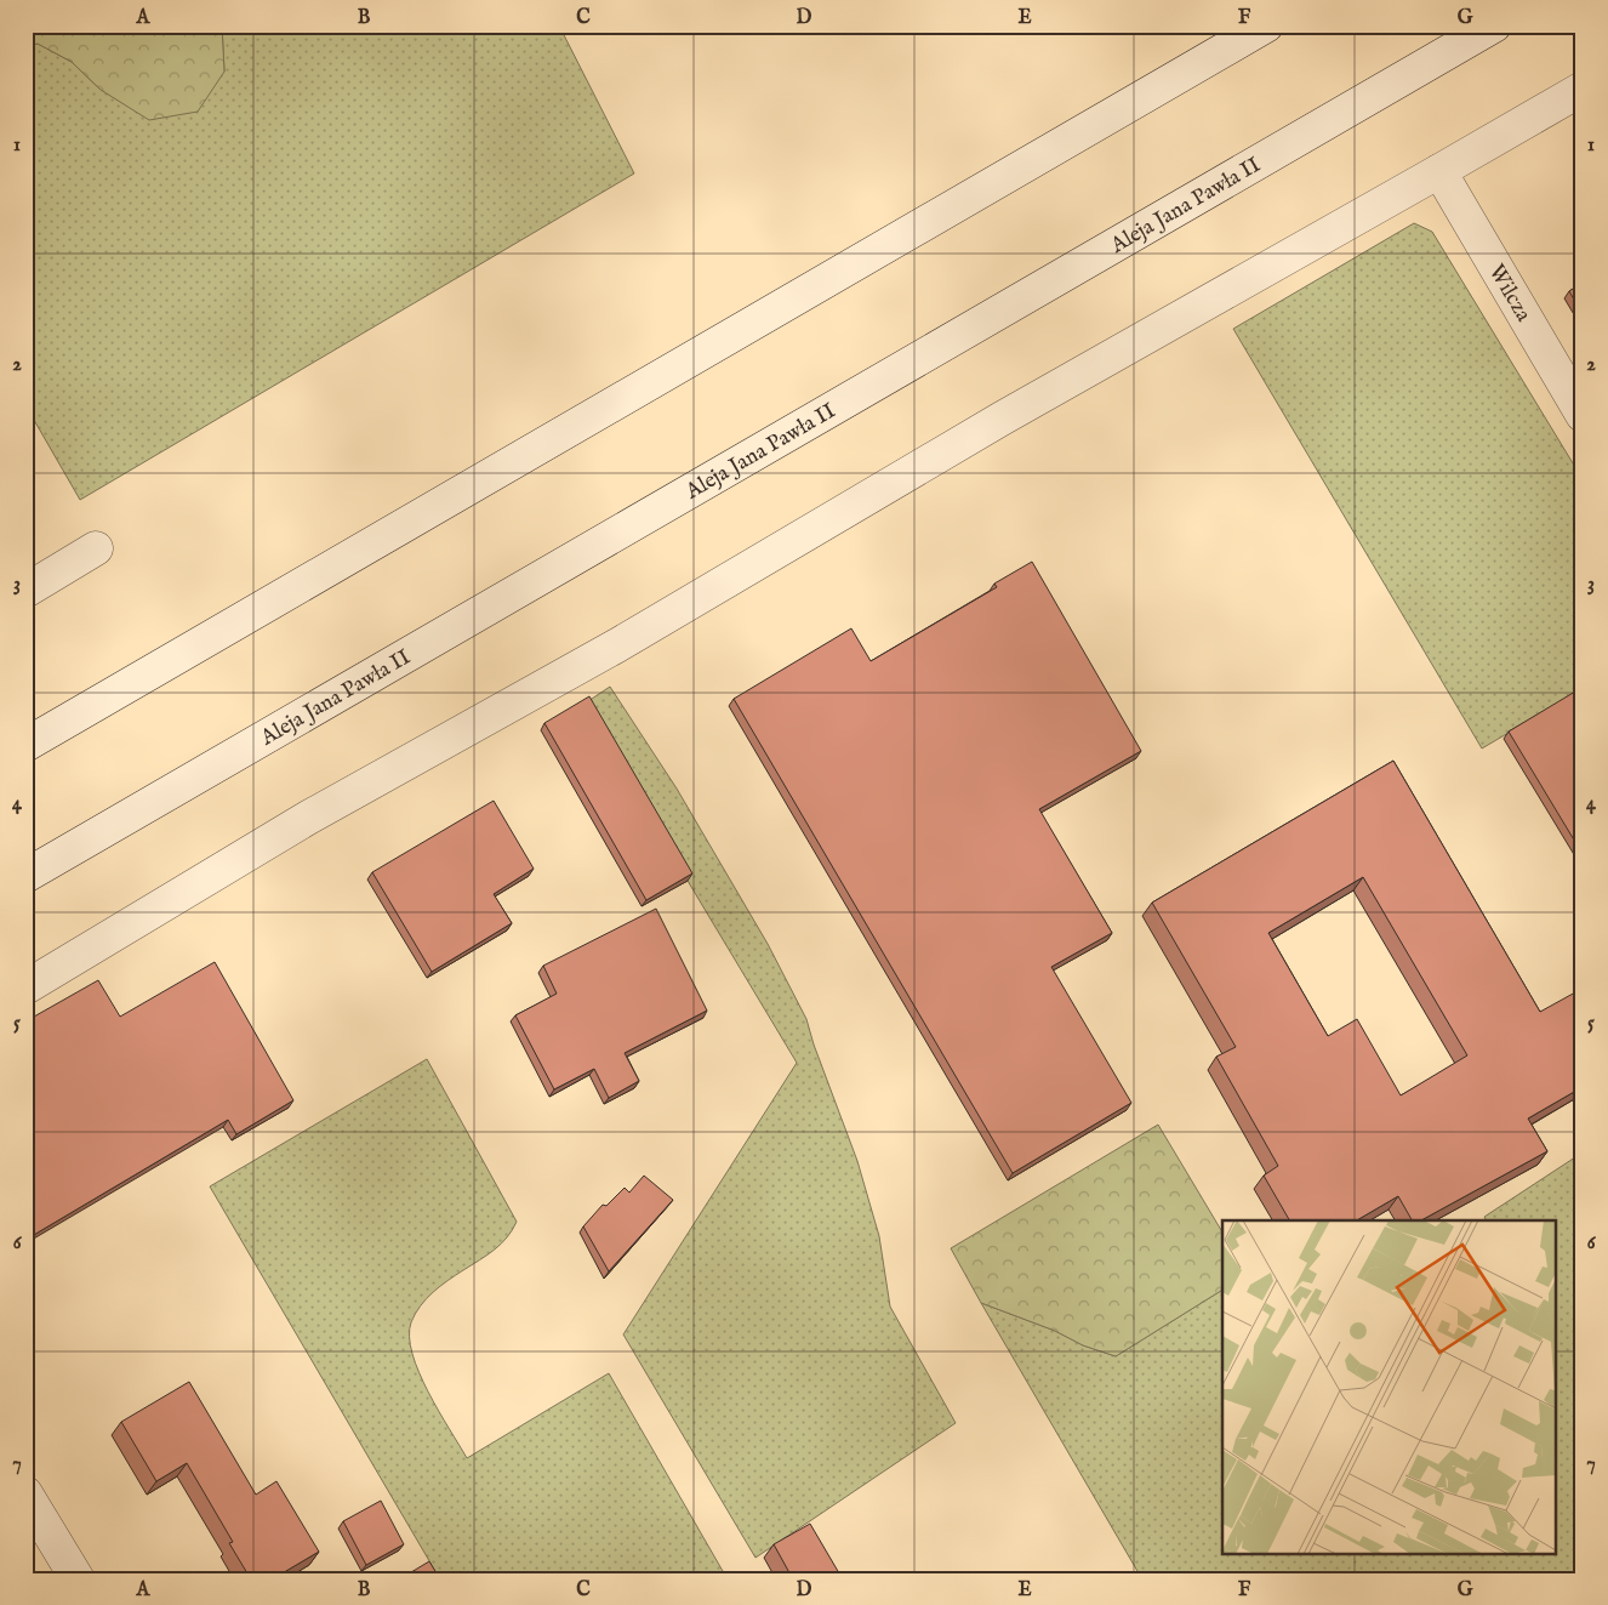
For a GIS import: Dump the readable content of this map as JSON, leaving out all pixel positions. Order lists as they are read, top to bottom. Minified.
{"streets":{"main road":["Aleja Jana Pawła II","Wilcza"]},"grid":{"columns":["A","B","C","D","E","F","G"],"rows":["1","2","3","4","5","6","7"]}}
